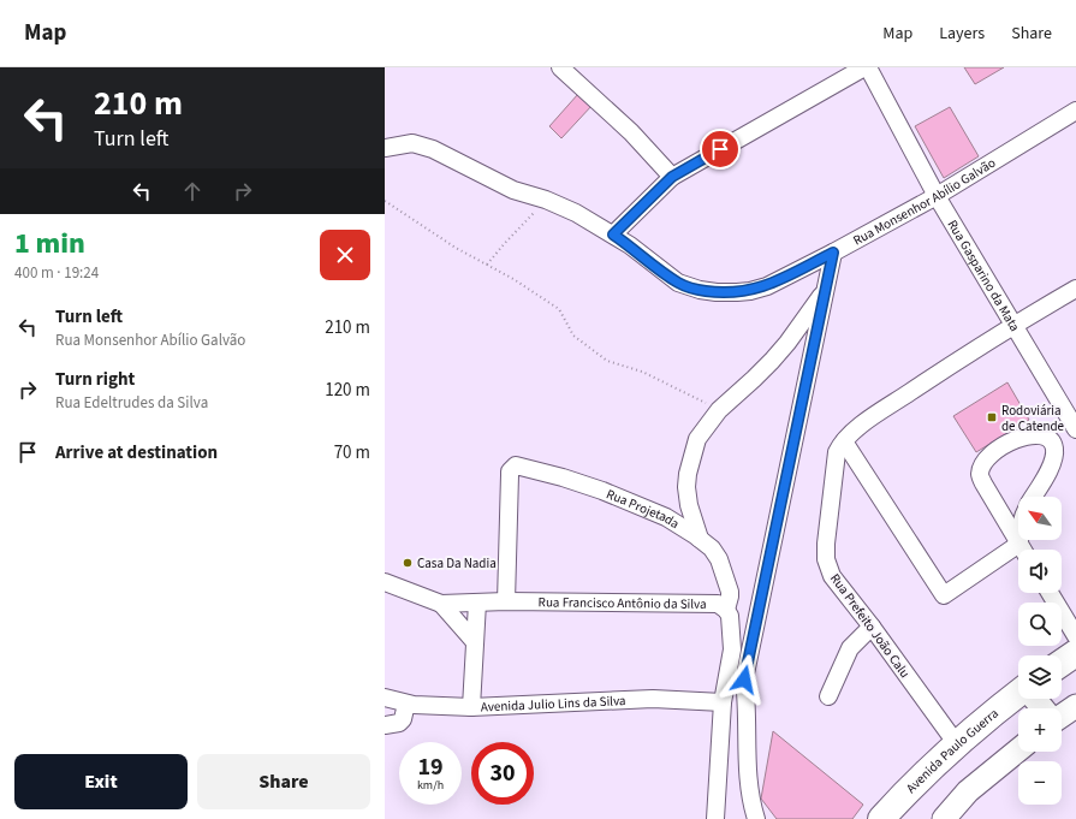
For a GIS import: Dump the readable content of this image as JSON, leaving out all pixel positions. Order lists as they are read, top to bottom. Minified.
{"streets":{"main road":["Avenida Paulo Guerra"],"street":["Rua Monsenhor Abílio Galvão","Rua Gasparino da Mata","Rua Projetada","Rua Francisco Antônio da Silva","Rua Prefeito João Calu","Avenida Julio Lins da Silva"]},"crossings":[["Rua Monsenhor Abílio Galvão","Rua Gasparino da Mata"],["Rua Gasparino da Mata","Rua Prefeito João Calu"],["Rua Projetada","Rua Francisco Antônio da Silva"],["Rua Prefeito João Calu","Avenida Paulo Guerra"]],"places":{"transit":["Rodoviária de Catende"],"other":["Casa Da Nadia"]},"north":"top left","page":{"header":"Map","nav":["Map","Layers","Share"],"turn":["210 m","Turn left"],"heading":["1 min","400 m · 19:24"],"list":[{"name":"Turn left","note":"Rua Monsenhor Abílio Galvão","value":"210 m"},{"name":"Turn right","note":"Rua Edeltrudes da Silva","value":"120 m"},{"name":"Arrive at destination","value":"70 m"}],"map_buttons":["+","−"],"speed":"19 km/h","limit":"30","buttons":["Exit","Share"]}}
